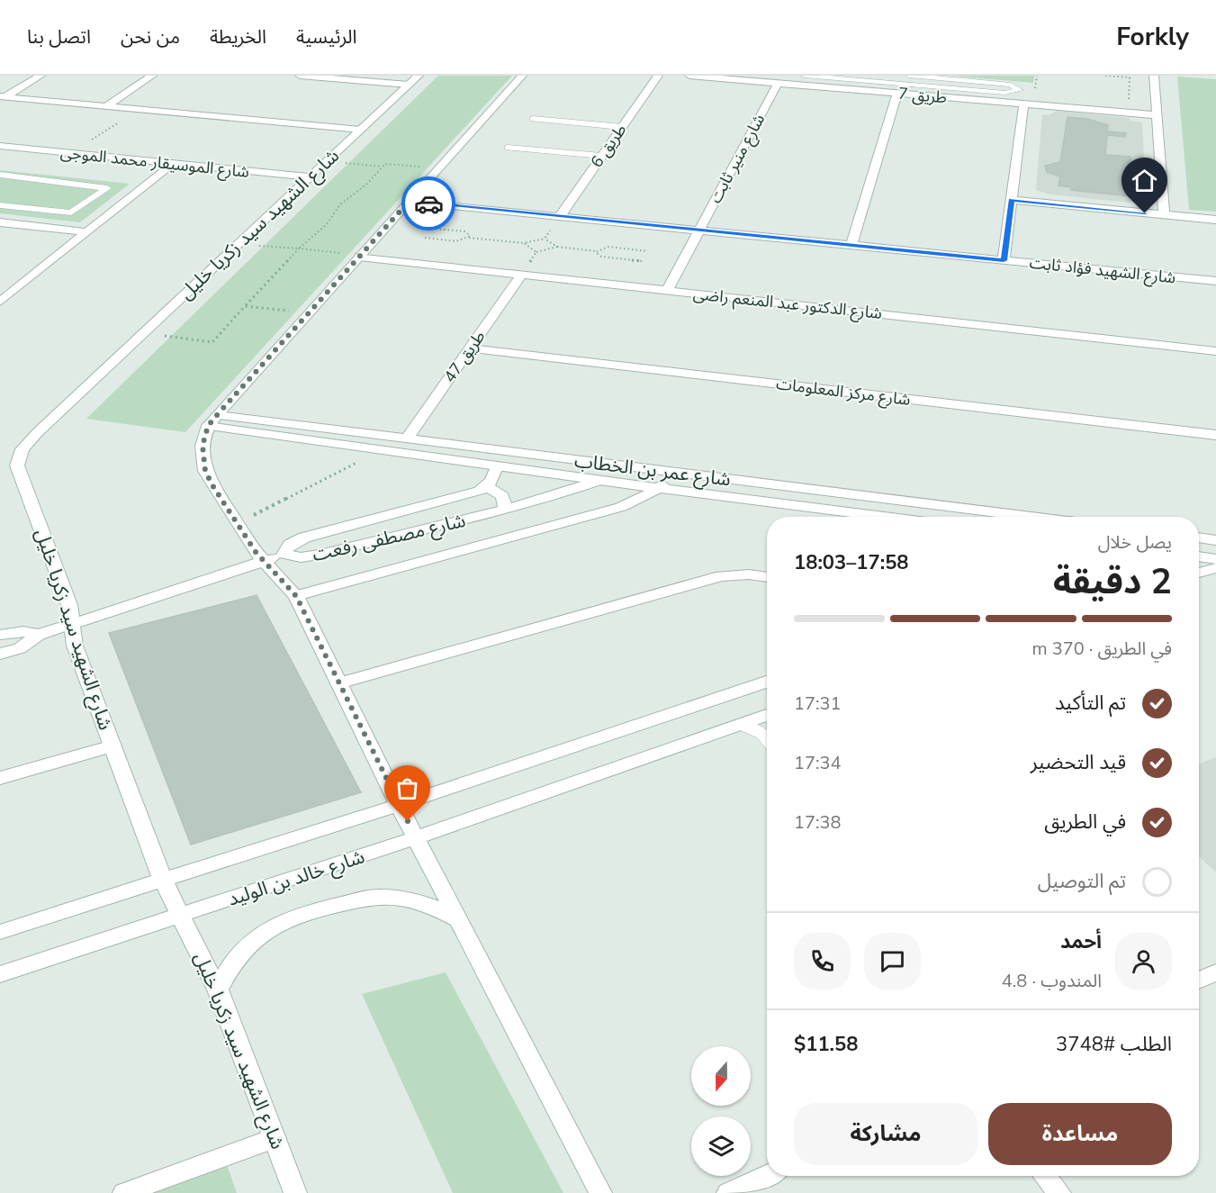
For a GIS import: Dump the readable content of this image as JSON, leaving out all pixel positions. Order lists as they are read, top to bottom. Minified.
{"streets":{"street":["طريق 7","طريق 6","شارع منير ثابت","شارع الموسيقار محمد الموجى","شارع الشهيد سيد زكريا خليل","شارع الشهيد فؤاد ثابت","شارع الدكتور عبد المنعم راضى","طريق 47","شارع مركز المعلومات","شارع عمر بن الخطاب","شارع مصطفى رفعت","شارع خالد بن الوليد"]},"crossings":[["طريق 7","شارع منير ثابت"],["طريق 6","شارع الشهيد فؤاد ثابت"],["شارع منير ثابت","شارع الشهيد فؤاد ثابت"],["شارع منير ثابت","شارع الدكتور عبد المنعم راضى"],["شارع الموسيقار محمد الموجى","شارع الشهيد سيد زكريا خليل"],["شارع الشهيد سيد زكريا خليل","شارع خالد بن الوليد"],["شارع الدكتور عبد المنعم راضى","طريق 47"],["طريق 47","شارع مركز المعلومات"],["طريق 47","شارع عمر بن الخطاب"],["شارع عمر بن الخطاب","شارع مصطفى رفعت"]],"north":"bottom","page":{"header":"Forkly","nav":["الرئيسية","الخريطة","من نحن","اتصل بنا"],"heading":["2 دقيقة","يصل خلال","17:58–18:03"],"panel":["أحمد","المندوب · 4.8","الطلب #3748","$11.58"],"bar":"في الطريق · 370 m","list":[["تم التأكيد","17:31"],["قيد التحضير","17:34"],["في الطريق","17:38"],"تم التوصيل"],"buttons":["مساعدة","مشاركة"]}}
